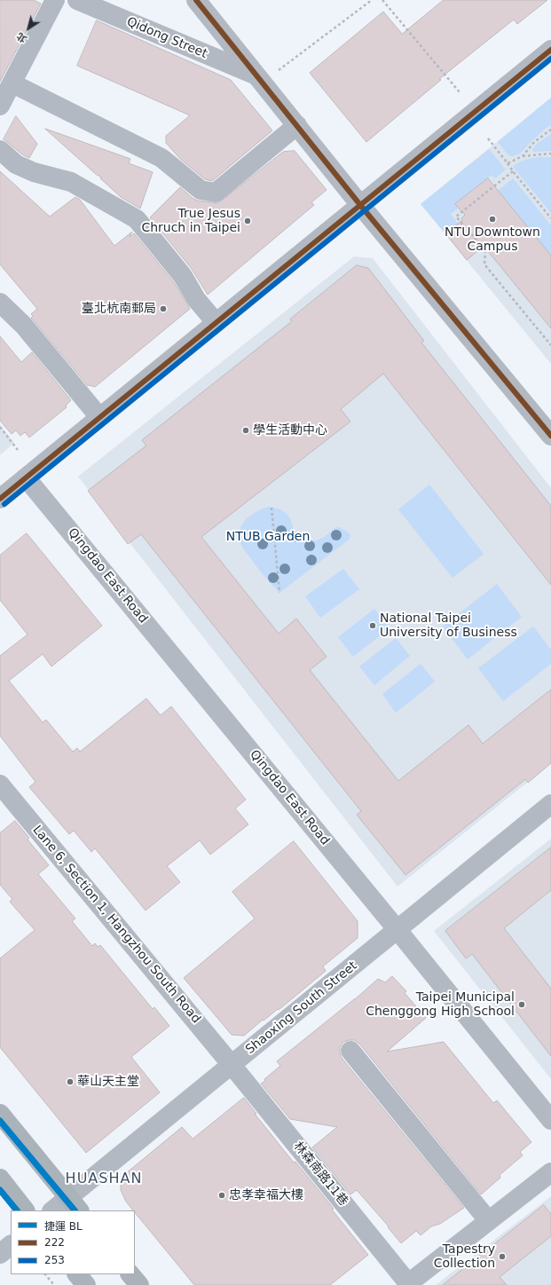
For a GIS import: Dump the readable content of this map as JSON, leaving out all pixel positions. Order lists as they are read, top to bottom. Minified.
{"streets":{"street":["Qidong Street","Qingdao East Road","Lane 6, Section 1, Hangzhou South Road","Shaoxing South Street","林森南路11巷"]},"crossings":[["Qingdao East Road","Shaoxing South Street"],["Lane 6, Section 1, Hangzhou South Road","Shaoxing South Street"],["Lane 6, Section 1, Hangzhou South Road","林森南路11巷"],["Shaoxing South Street","林森南路11巷"]],"districts":["HUASHAN"],"parks":["NTUB Garden"],"places":["NTU Downtown Campus","True Jesus Chruch in Taipei","臺北杭南郵局","學生活動中心","National Taipei University of Business","Taipei Municipal Chenggong High School","華山天主堂","忠孝幸福大樓","Tapestry Collection"],"lines":["transit line 222","transit line 253","metro line BL"],"legend":["捷運 BL","222","253"],"north":"bottom left"}
